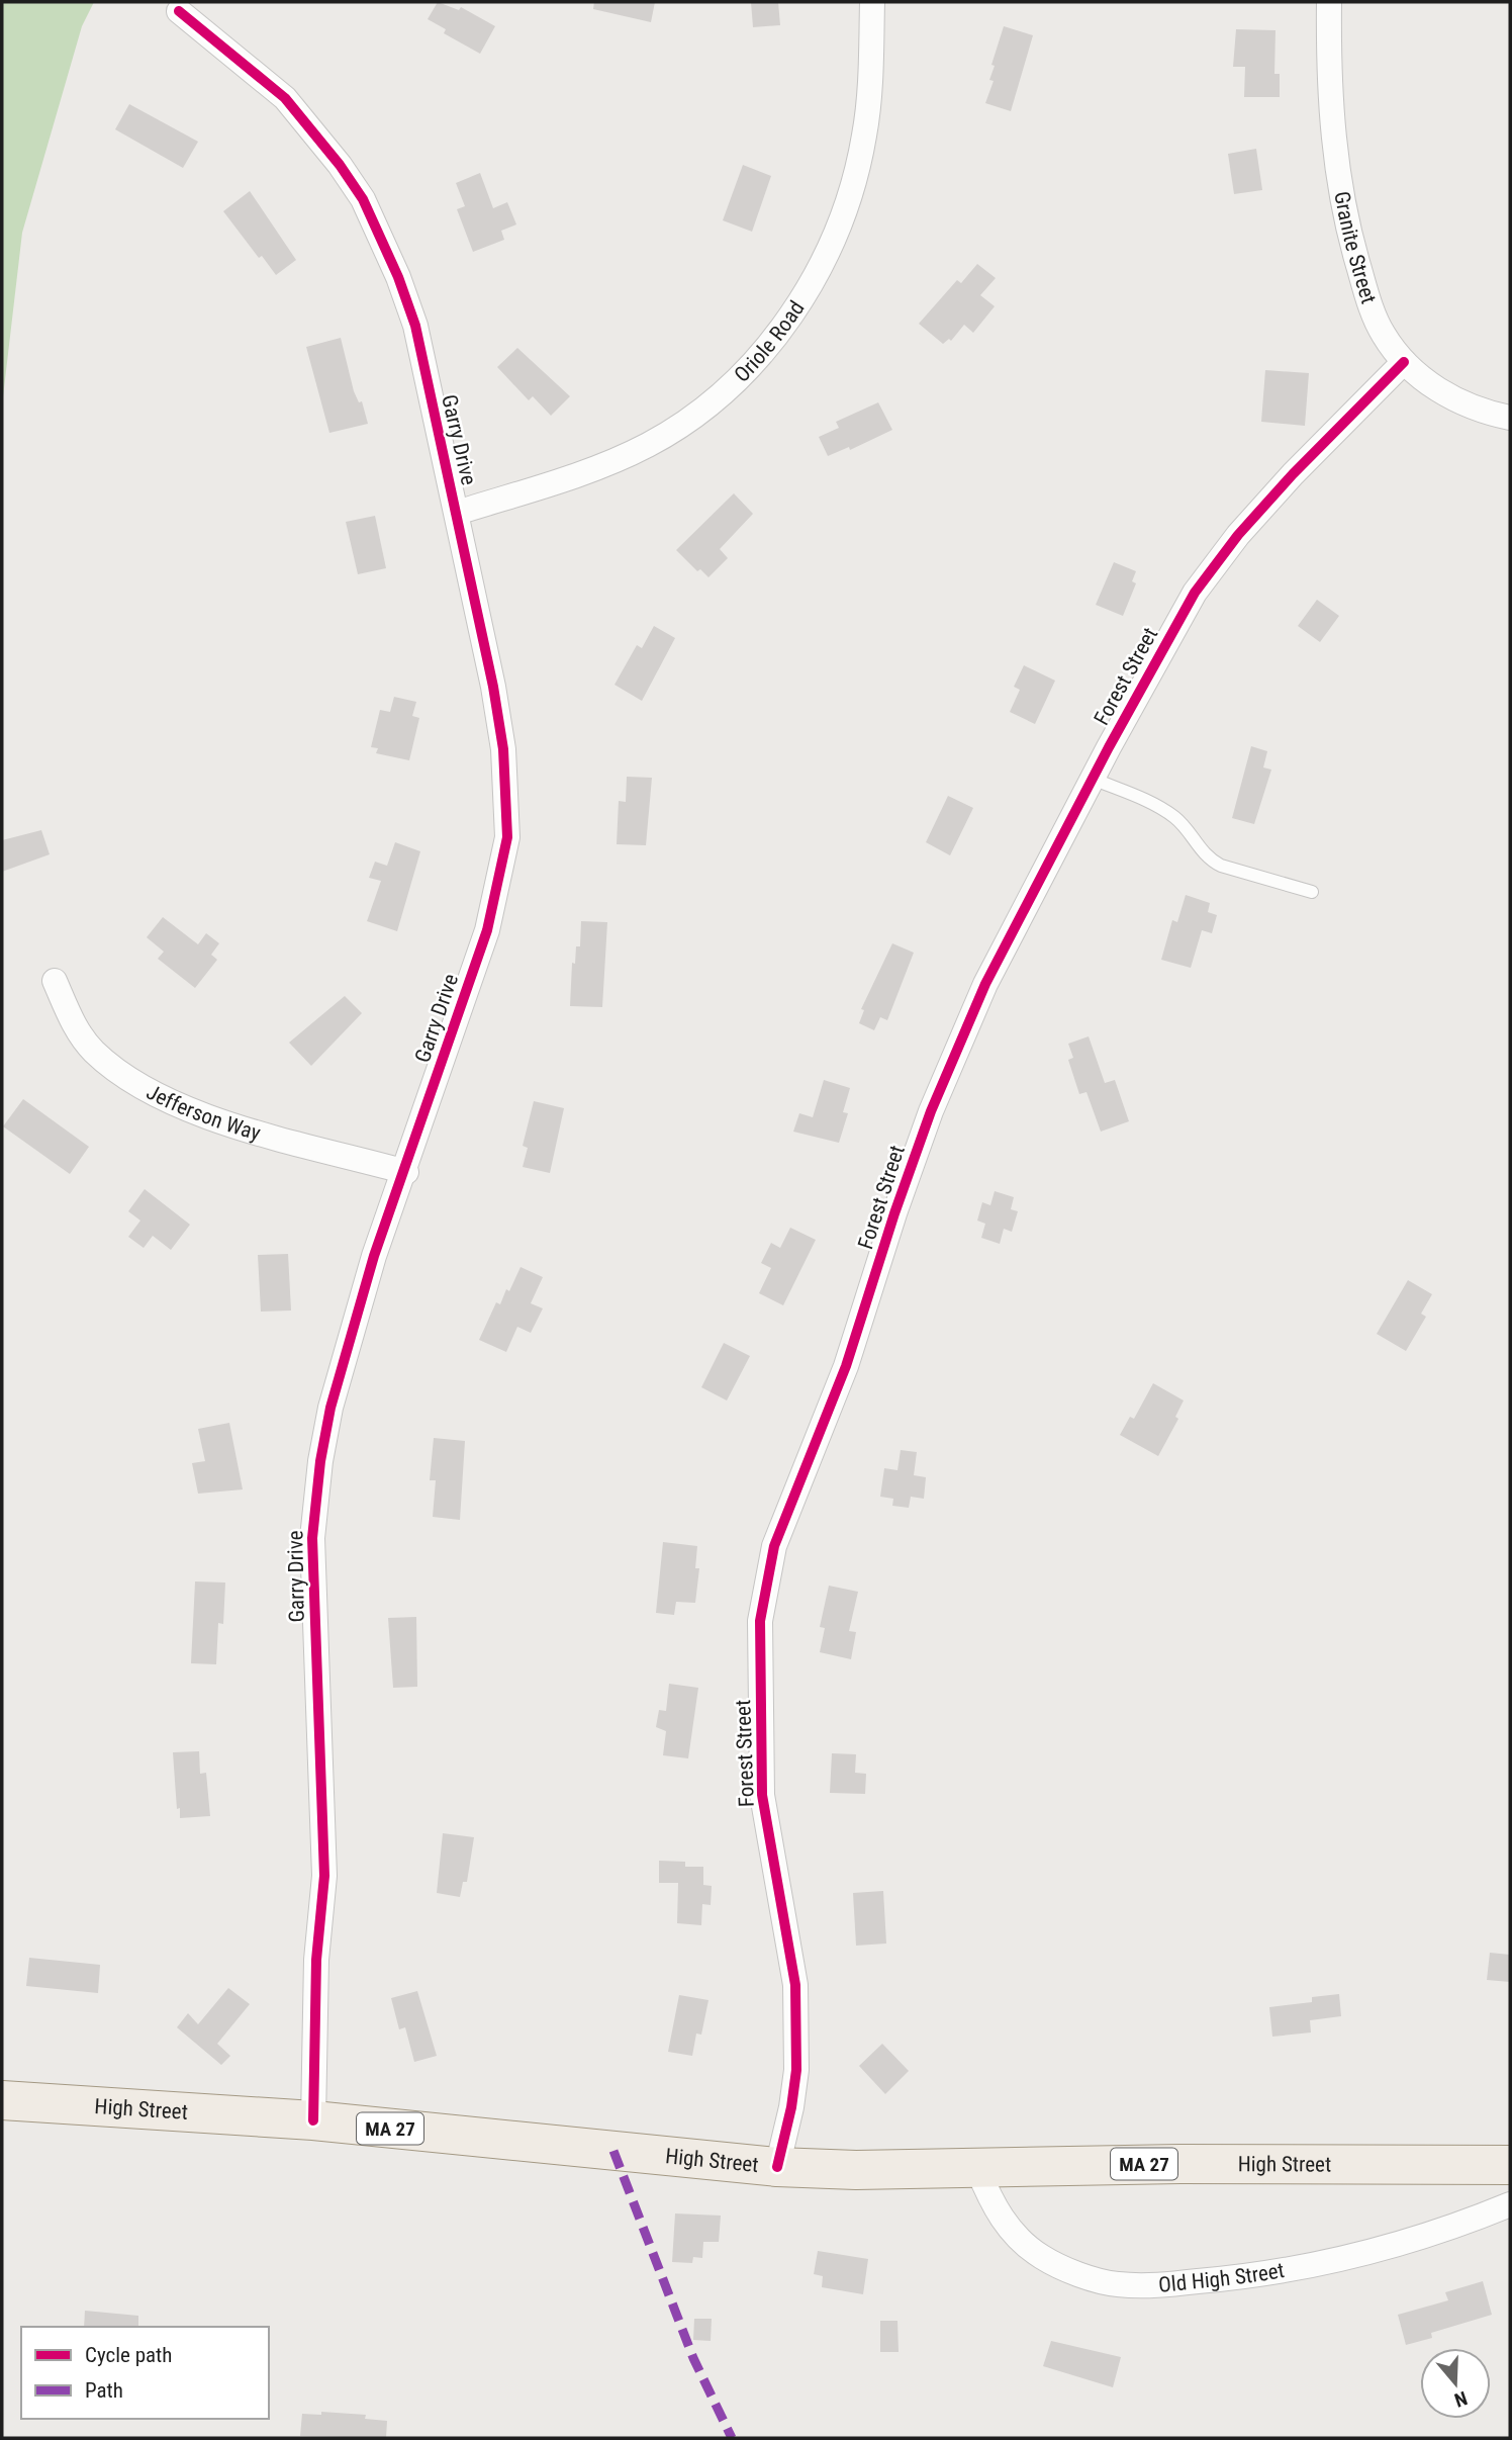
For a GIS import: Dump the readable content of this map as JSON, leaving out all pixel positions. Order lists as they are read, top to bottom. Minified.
{"streets":{"main road":["High Street","MA 27"],"street":["Granite Street","Oriole Road","Garry Drive","Forest Street","Jefferson Way","Old High Street"]},"crossings":[["Granite Street","Forest Street"],["Oriole Road","Garry Drive"],["Garry Drive","Jefferson Way"],["Garry Drive","High Street"],["Forest Street","High Street"],["High Street","Old High Street"]],"legend":["Cycle path","Path"],"north":"bottom"}
